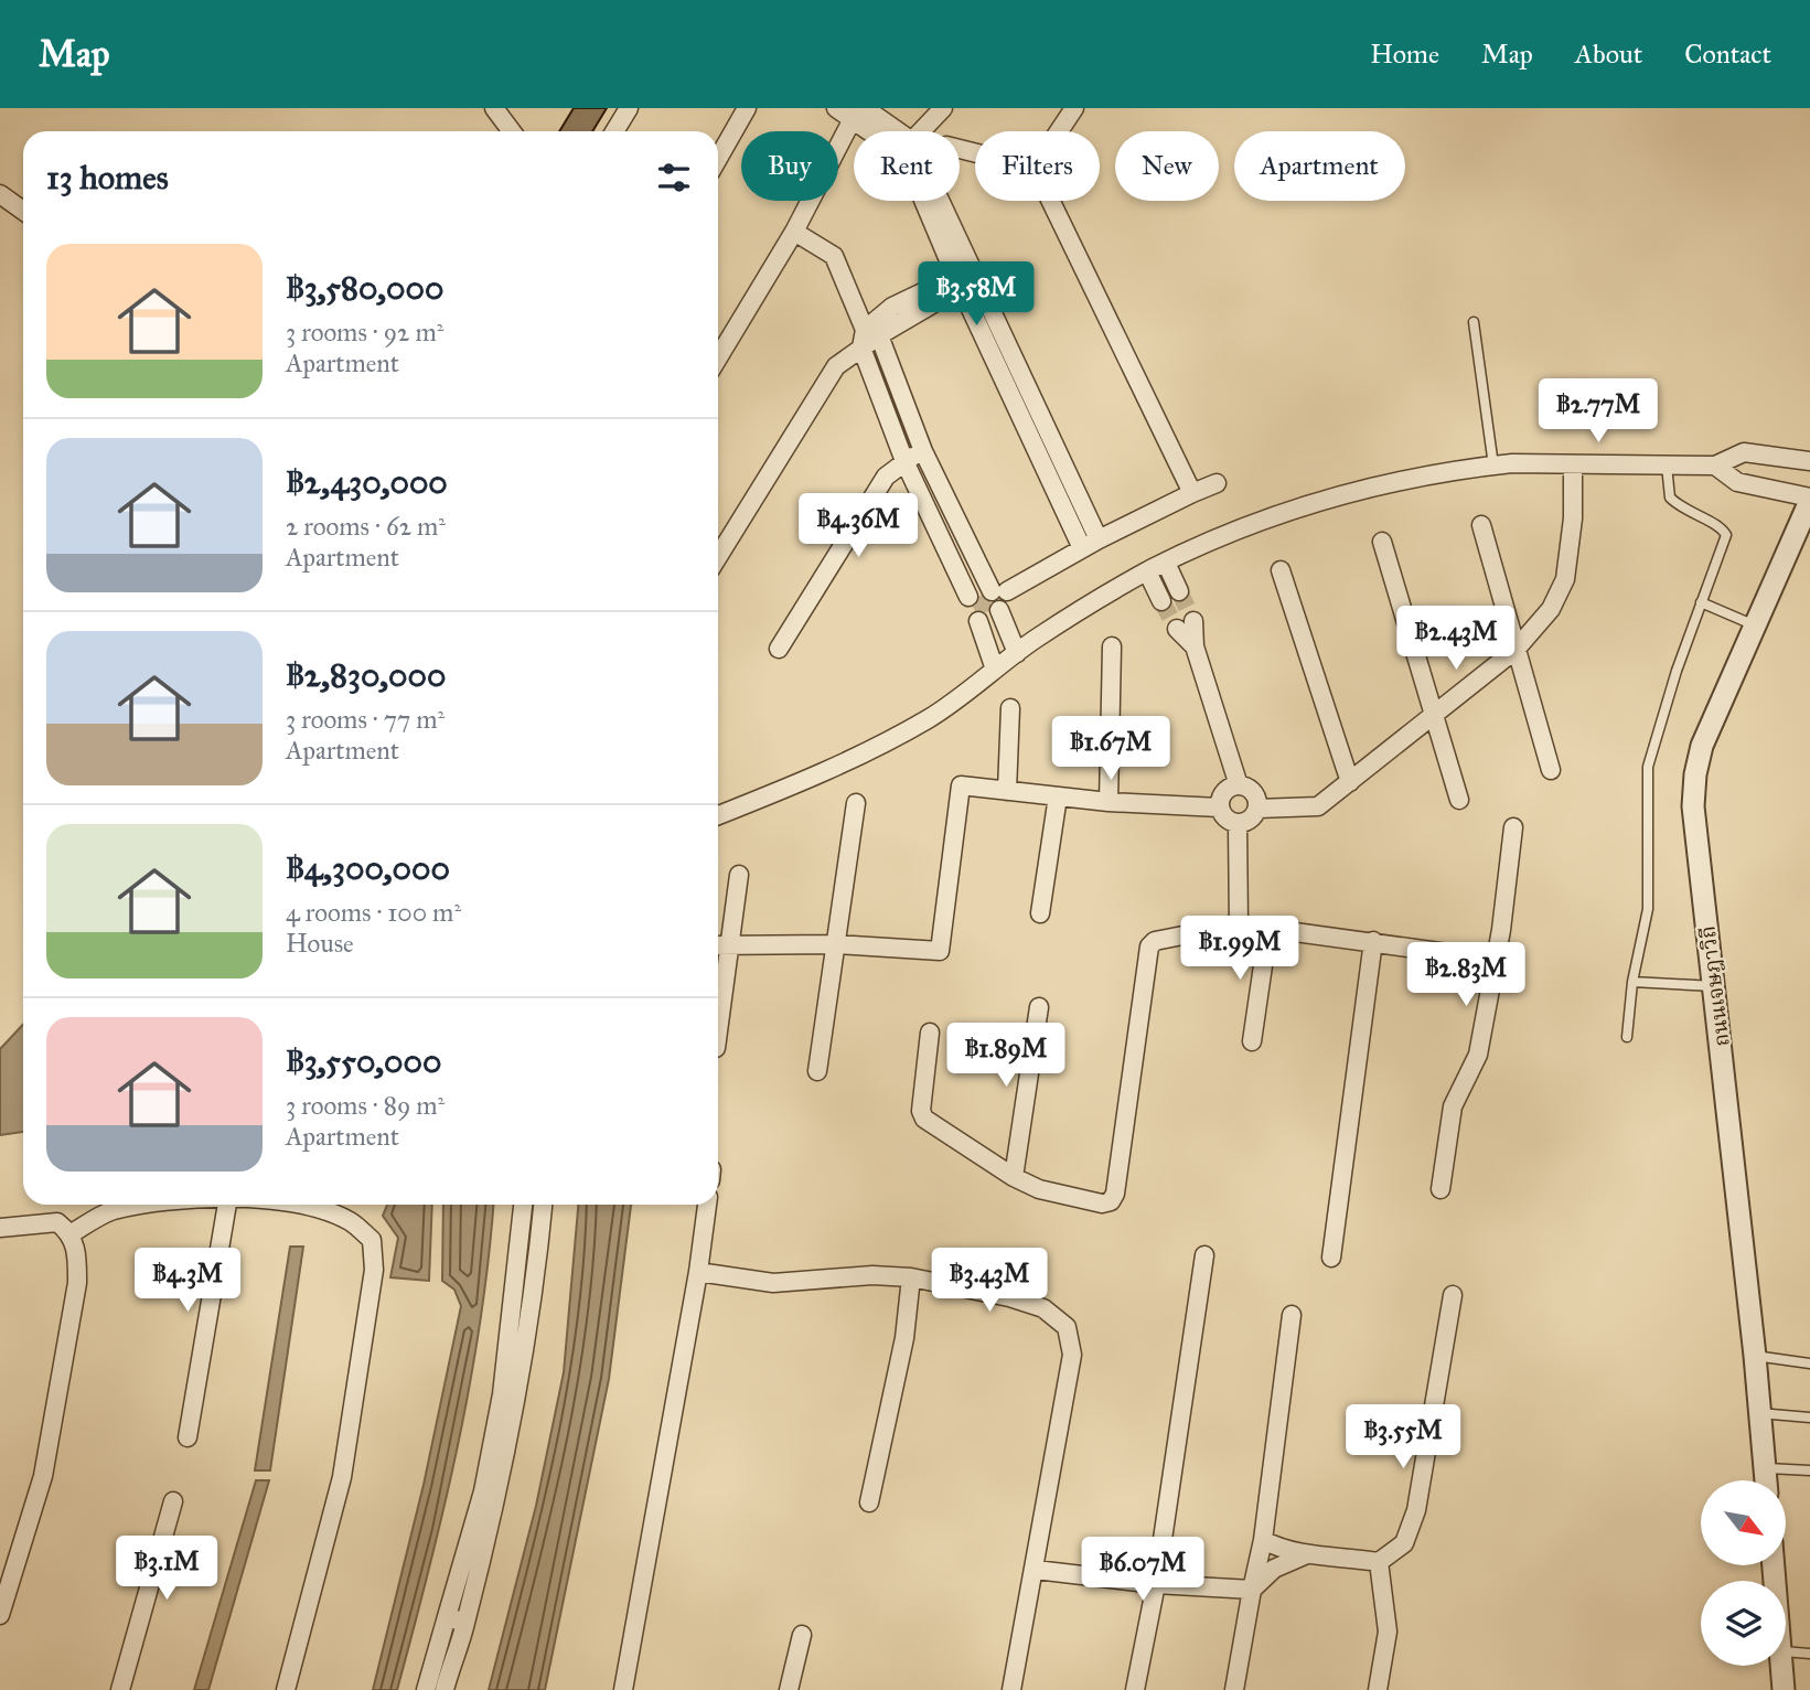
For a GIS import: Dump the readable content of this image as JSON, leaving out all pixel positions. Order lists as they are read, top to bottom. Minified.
{"streets":{"street":["ถนนเจษฎาวิถี"]},"north":"bottom right","page":{"header":"Map","nav":["Home","Map","About","Contact"],"chip":["Buy","Rent","Filters","New","Apartment"],"heading":"13 homes","list":[{"name":"฿3,580,000","note":"3 rooms · 92 m² · Apartment"},{"name":"฿2,430,000","note":"2 rooms · 62 m² · Apartment"},{"name":"฿2,830,000","note":"3 rooms · 77 m² · Apartment"},{"name":"฿4,300,000","note":"4 rooms · 100 m² · House"},{"name":"฿3,550,000","note":"3 rooms · 89 m² · Apartment"}],"price":["฿3.58M","฿2.77M","฿4.36M","฿2.43M","฿1.67M","฿1.99M","฿2.83M","฿1.89M","฿4.3M","฿3.43M","฿3.55M","฿3.1M","฿6.07M"]}}
